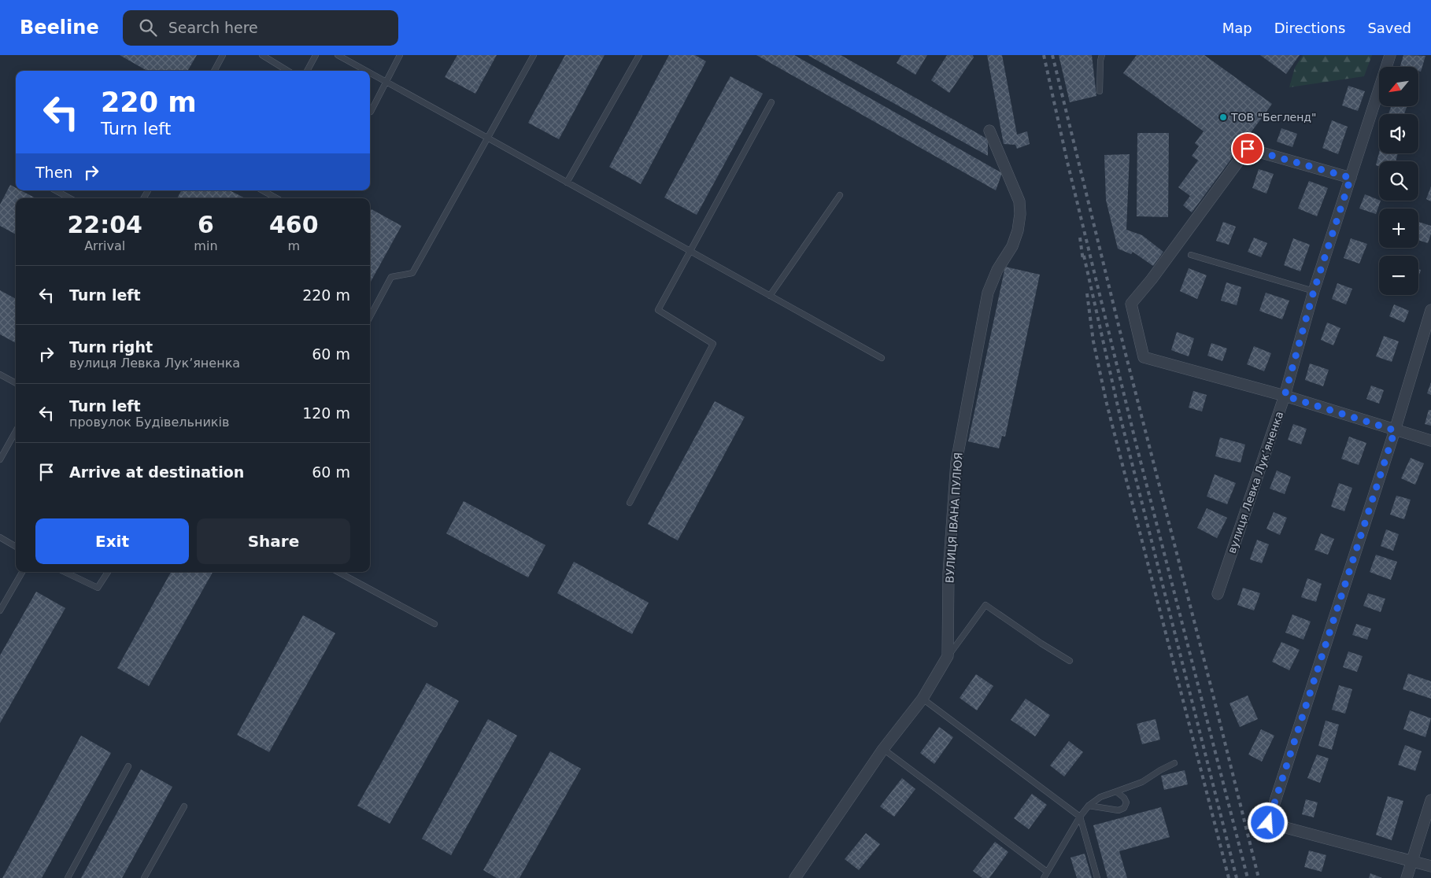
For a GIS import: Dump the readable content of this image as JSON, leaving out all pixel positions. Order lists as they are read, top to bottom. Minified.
{"streets":{"street":["вулиця Левка Лукʼяненка","ВУЛИЦЯ ІВАНА ПУЛЮЯ"]},"places":["ТОВ \"Бегленд\""],"north":"bottom left","page":{"header":"Beeline","search":"Search here","nav":["Map","Directions","Saved"],"map_buttons":["+","−"],"turn":["220 m","Turn left"],"then":"Then","eta":["22:04","Arrival","6","min","460","m"],"list":[{"name":"Turn left","value":"220 m"},{"name":"Turn right","note":"вулиця Левка Лукʼяненка","value":"60 m"},{"name":"Turn left","note":"провулок Будівельників","value":"120 m"},{"name":"Arrive at destination","value":"60 m"}],"buttons":["Exit","Share"]}}
